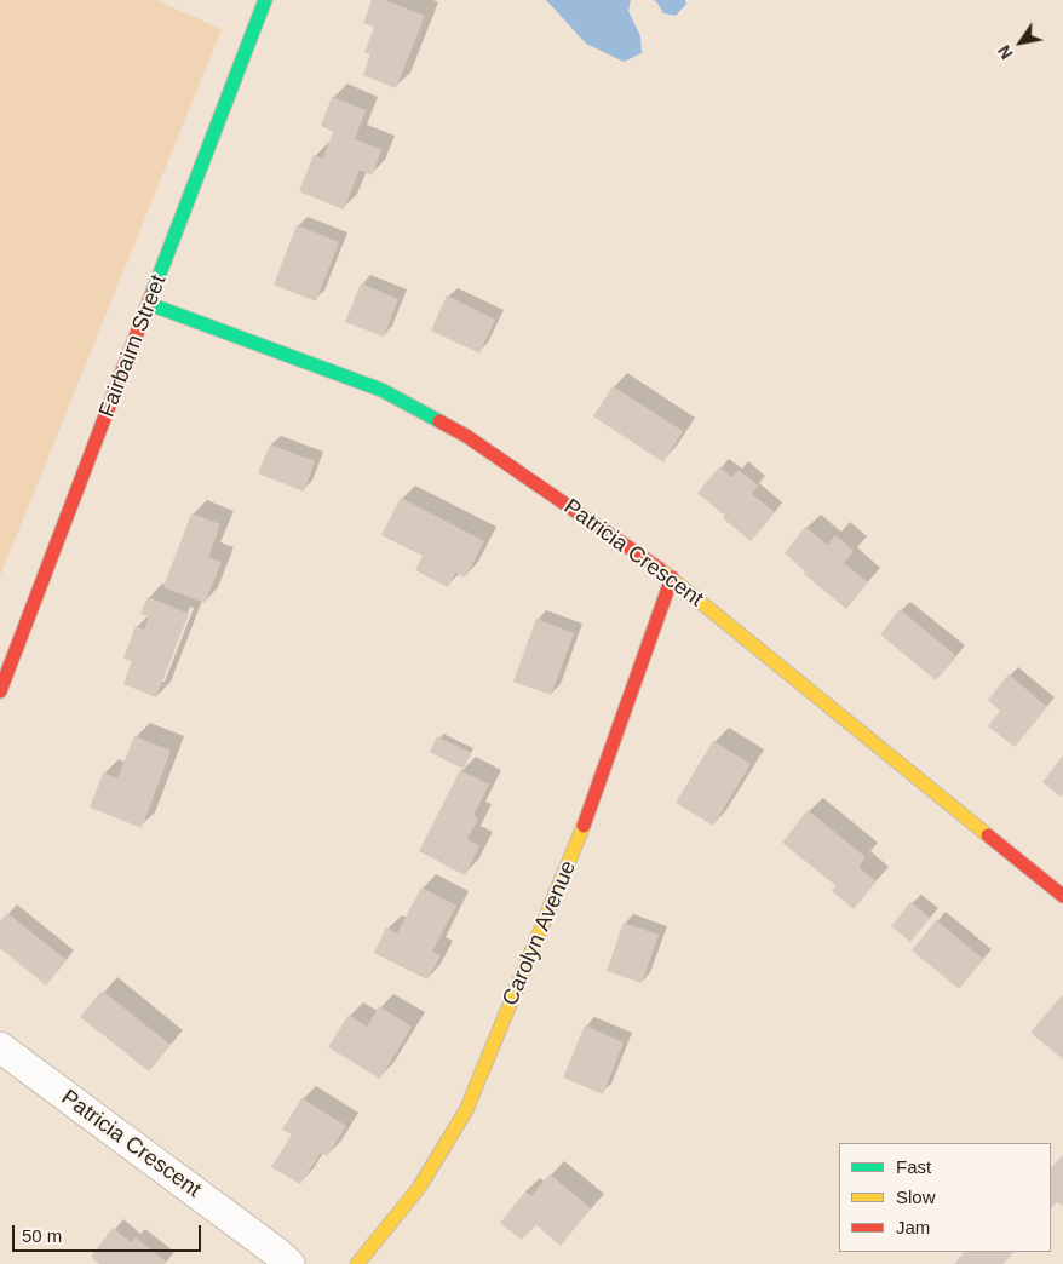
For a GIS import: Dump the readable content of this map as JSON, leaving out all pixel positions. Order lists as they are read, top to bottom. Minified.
{"streets":{"street":["Fairbairn Street","Patricia Crescent","Carolyn Avenue"]},"crossings":[["Fairbairn Street","Patricia Crescent"],["Patricia Crescent","Carolyn Avenue"]],"legend":["Fast","Slow","Jam"],"scale_bar":"50 m","north":"bottom left"}
